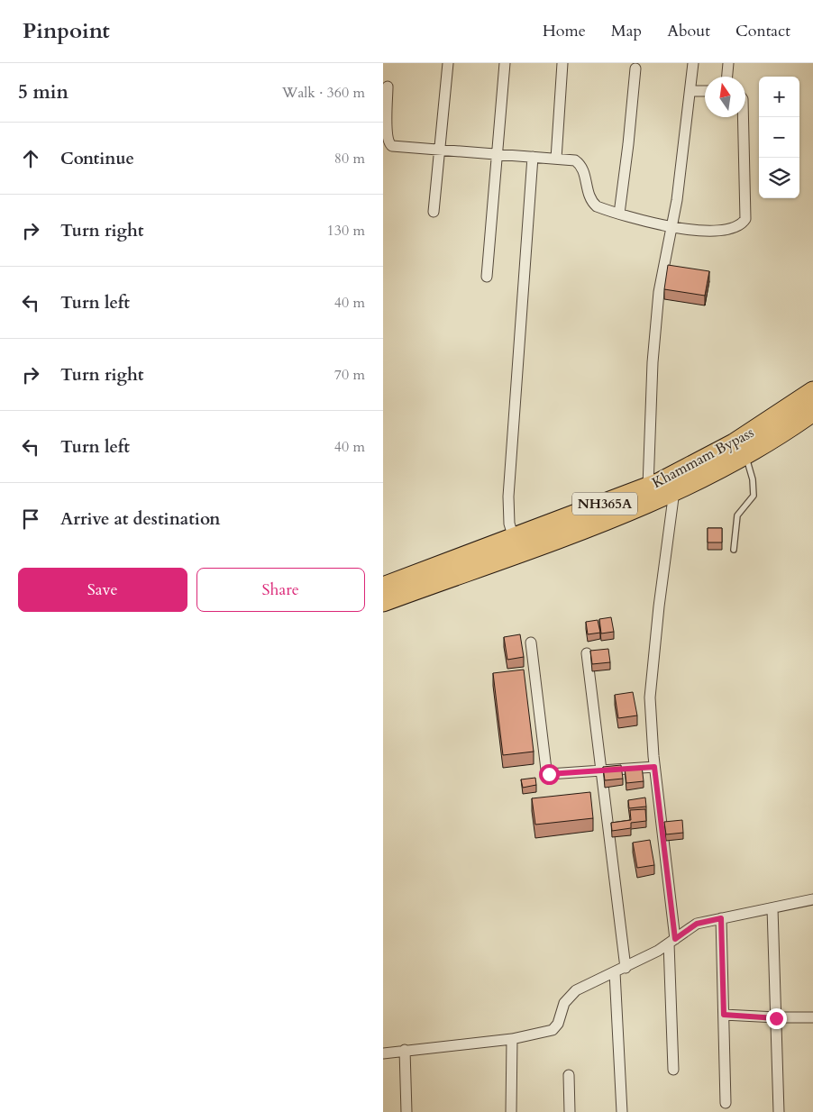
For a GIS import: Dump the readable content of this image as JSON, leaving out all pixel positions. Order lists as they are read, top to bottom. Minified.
{"streets":{"highway":["Khammam Bypass","NH365A"]},"north":"top","page":{"header":"Pinpoint","nav":["Home","Map","About","Contact"],"heading":["5 min","Walk · 360 m"],"map_buttons":["+","−"],"list":[["Continue","80 m"],["Turn right","130 m"],["Turn left","40 m"],["Turn right","70 m"],["Turn left","40 m"],"Arrive at destination"],"buttons":["Save","Share"]}}
